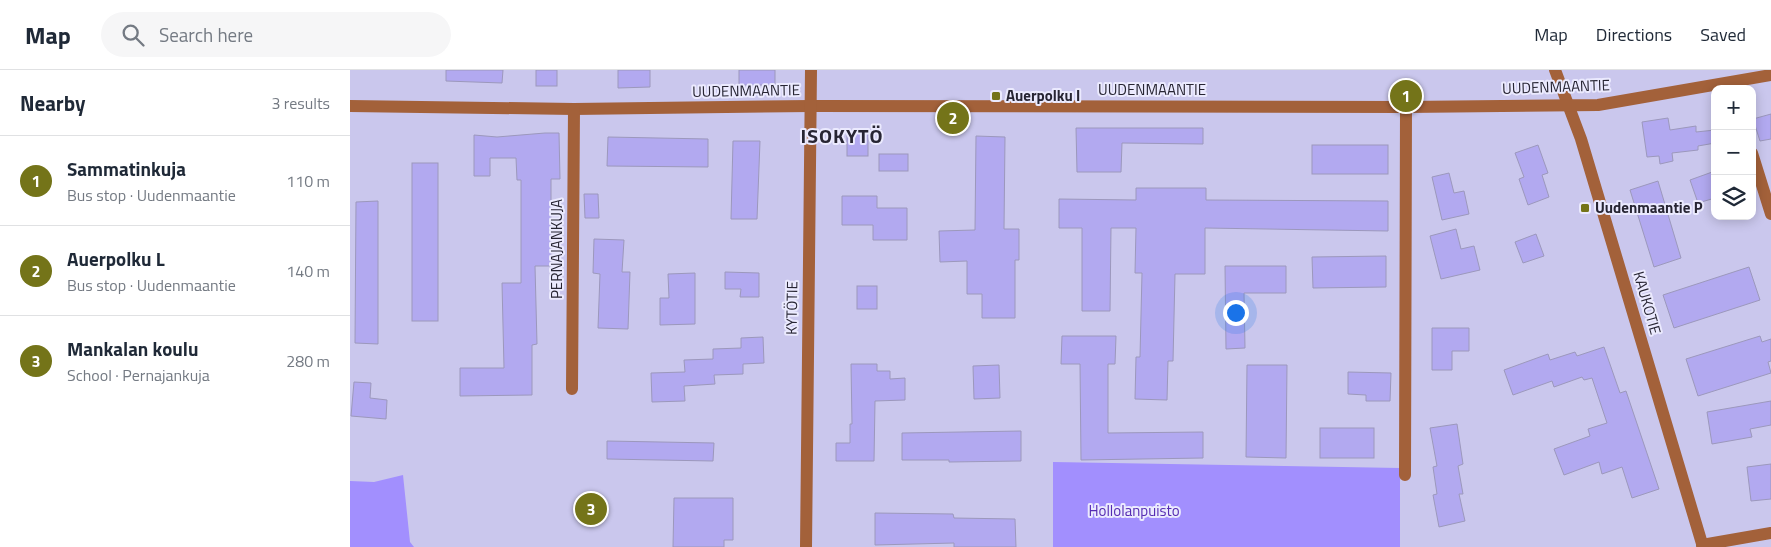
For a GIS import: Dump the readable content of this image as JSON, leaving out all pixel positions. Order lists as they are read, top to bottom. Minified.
{"streets":{"street":["UUDENMAANTIE","PERNAJANKUJA","KAUKOTIE","KYTÖTIE"]},"crossings":[["UUDENMAANTIE","PERNAJANKUJA"],["UUDENMAANTIE","KAUKOTIE"],["UUDENMAANTIE","KYTÖTIE"]],"districts":["ISOKYTÖ"],"parks":["Hollolanpuisto"],"places":{"transit":["Auerpolku I","Uudenmaantie P"]},"page":{"header":"Map","search":"Search here","nav":["Map","Directions","Saved"],"heading":["Nearby","3 results"],"pins":["1","2","3"],"map_buttons":["+","−"],"list":[{"mark":"1","name":"Sammatinkuja","note":"Bus stop · Uudenmaantie","value":"110 m"},{"mark":"2","name":"Auerpolku L","note":"Bus stop · Uudenmaantie","value":"140 m"},{"mark":"3","name":"Mankalan koulu","note":"School · Pernajankuja","value":"280 m"}]}}
